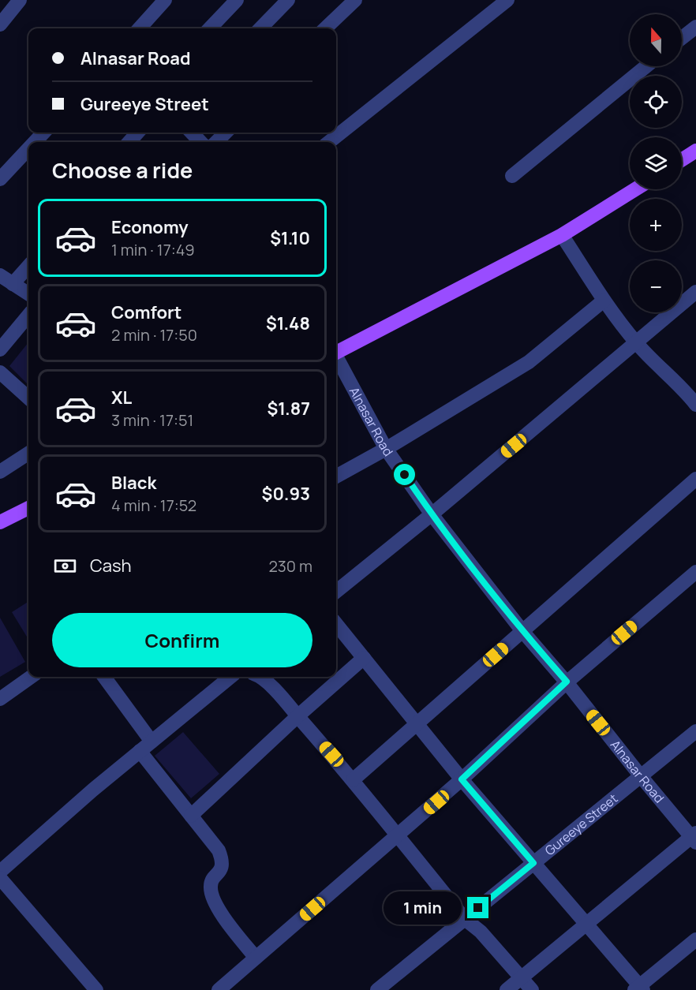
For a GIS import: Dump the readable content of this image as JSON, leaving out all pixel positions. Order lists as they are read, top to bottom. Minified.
{"streets":{"street":["Alnasar Road","Gureeye Street"]},"crossings":[["Alnasar Road","Gureeye Street"]],"north":"top","page":{"map_buttons":["+","−"],"banner":["Alnasar Road","Gureeye Street"],"heading":"Choose a ride","list":[{"name":"Economy","note":"1 min · 17:49","value":"$1.10"},{"name":"Comfort","note":"2 min · 17:50","value":"$1.48"},{"name":"XL","note":"3 min · 17:51","value":"$1.87"},{"name":"Black","note":"4 min · 17:52","value":"$0.93"}],"pay":["Cash","230 m"],"buttons":"Confirm","bubble":"1 min"}}
